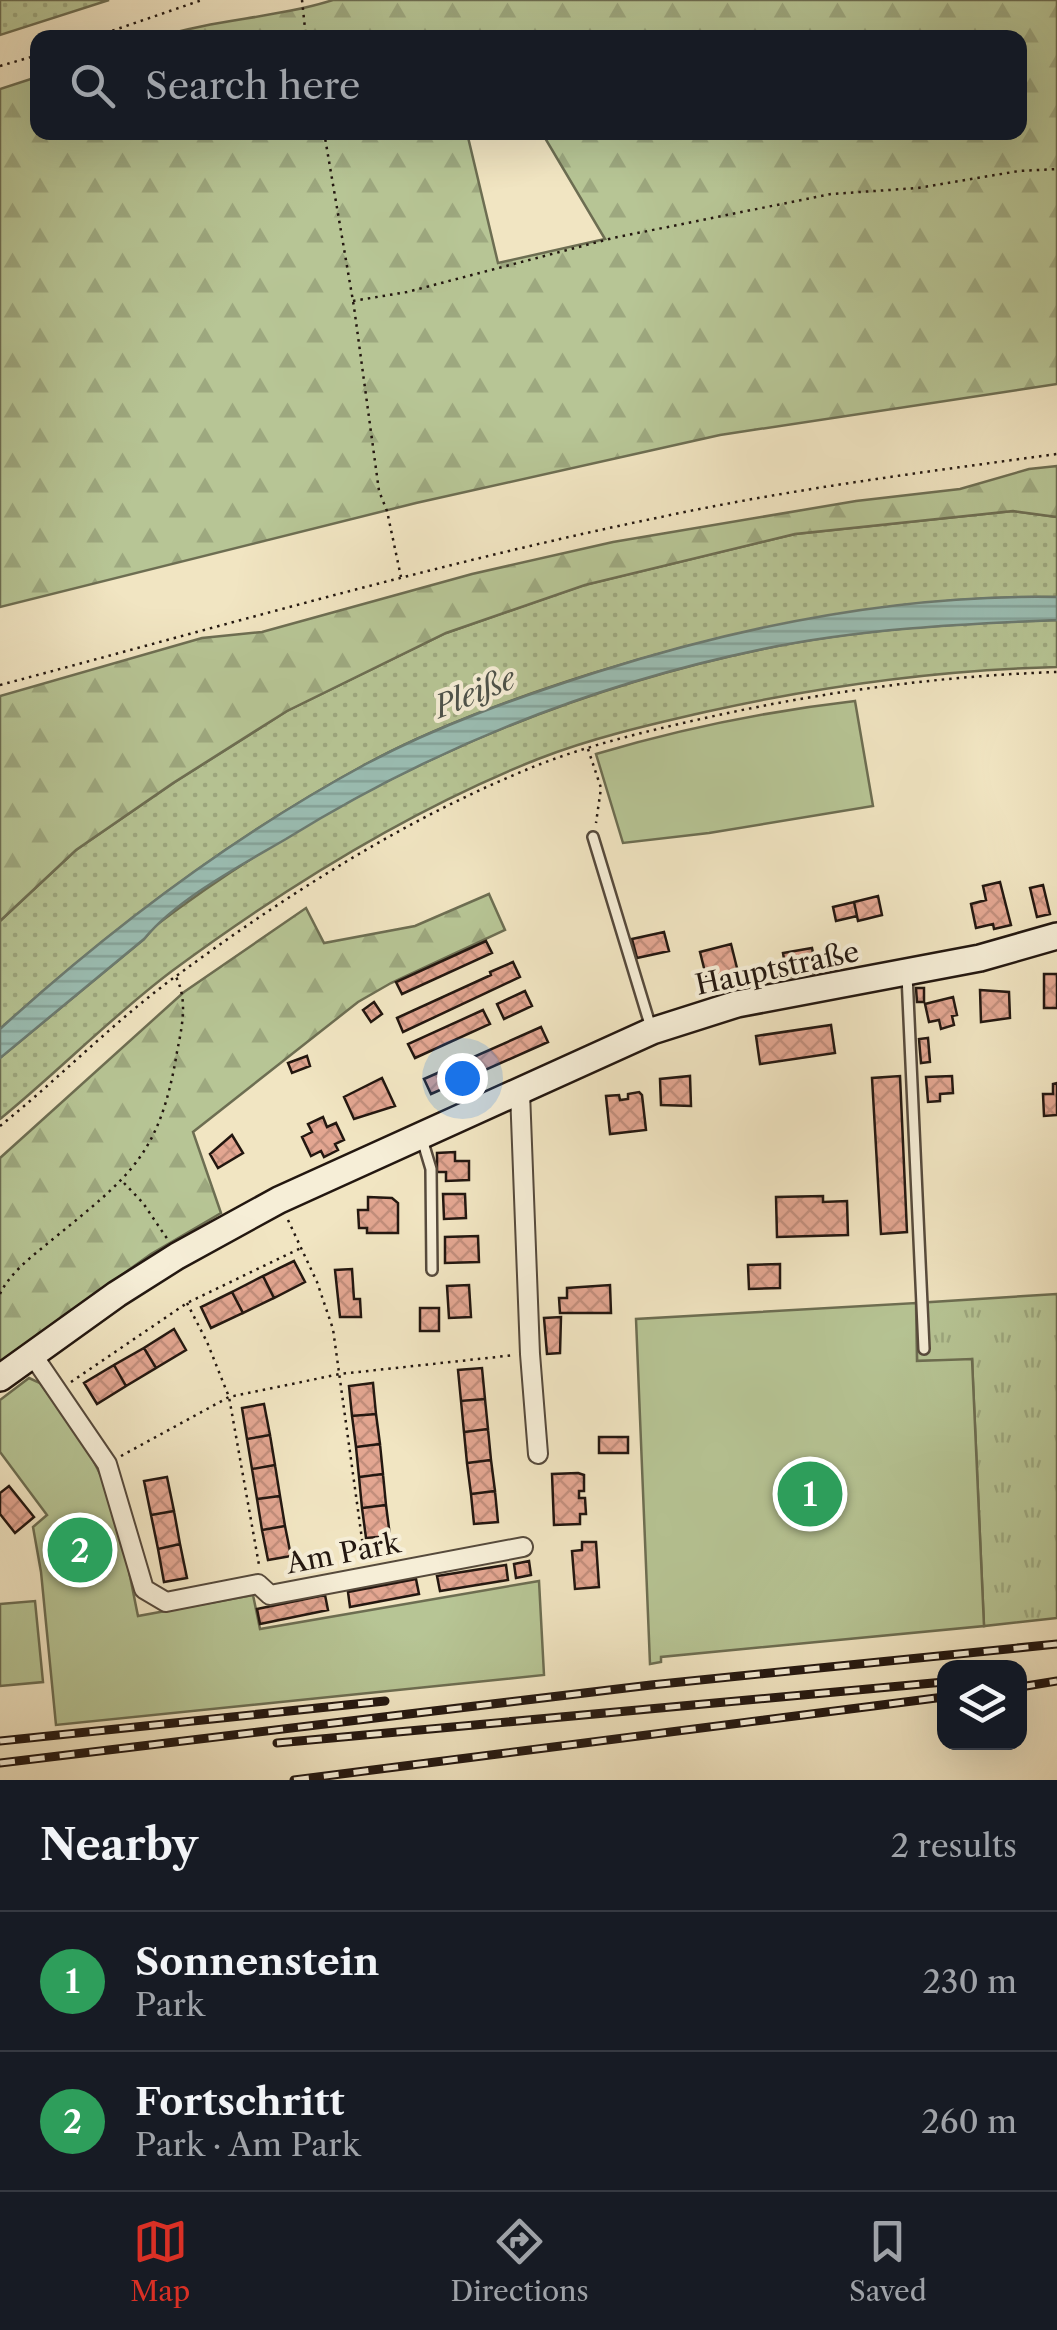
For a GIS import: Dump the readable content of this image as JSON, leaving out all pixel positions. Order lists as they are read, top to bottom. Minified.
{"streets":{"main road":["Hauptstraße"],"street":["Am Park"]},"crossings":[["Hauptstraße","Am Park"]],"water":["Pleiße"],"page":{"search":"Search here","pins":["1","2"],"heading":["Nearby","2 results"],"list":[{"mark":"1","name":"Sonnenstein","note":"Park","value":"230 m"},{"mark":"2","name":"Fortschritt","note":"Park · Am Park","value":"260 m"}],"nav":["Map","Directions","Saved"]}}
